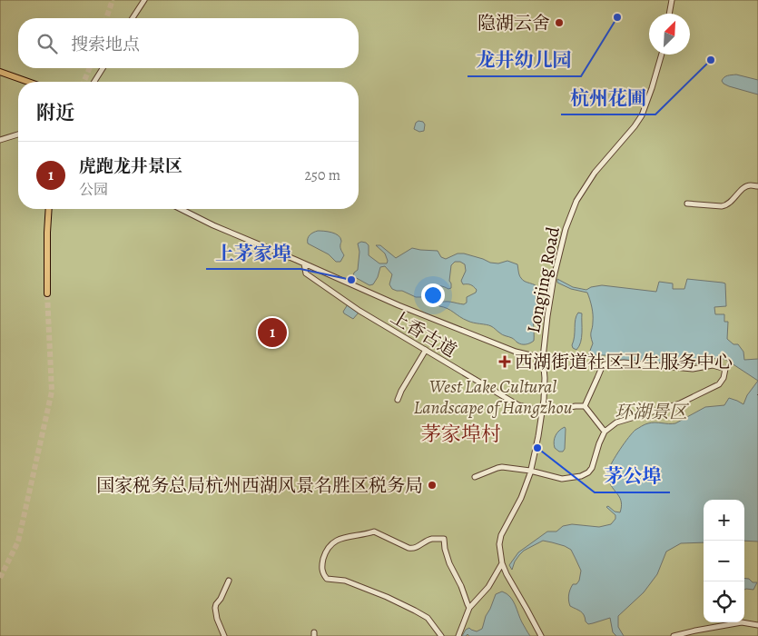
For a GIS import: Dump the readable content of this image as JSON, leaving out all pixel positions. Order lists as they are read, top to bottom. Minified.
{"streets":{"street":["Longjing Road","上香古道"]},"crossings":[["Longjing Road","上香古道"]],"districts":["茅家埠村"],"parks":["West Lake Cultural Landscape of Hangzhou","环湖景区"],"places":{"other":["龙井幼儿园","隐湖云舍","杭州花圃","上茅家埠","茅公埠","国家税务总局杭州西湖风景名胜区税务局"],"health":["西湖街道社区卫生服务中心"]},"north":"top right","page":{"search":"搜索地点","heading":"附近","list":[{"mark":"1","name":"虎跑龙井景区","note":"公园","value":"250 m"}],"pins":"1","map_buttons":["+","−"]}}
